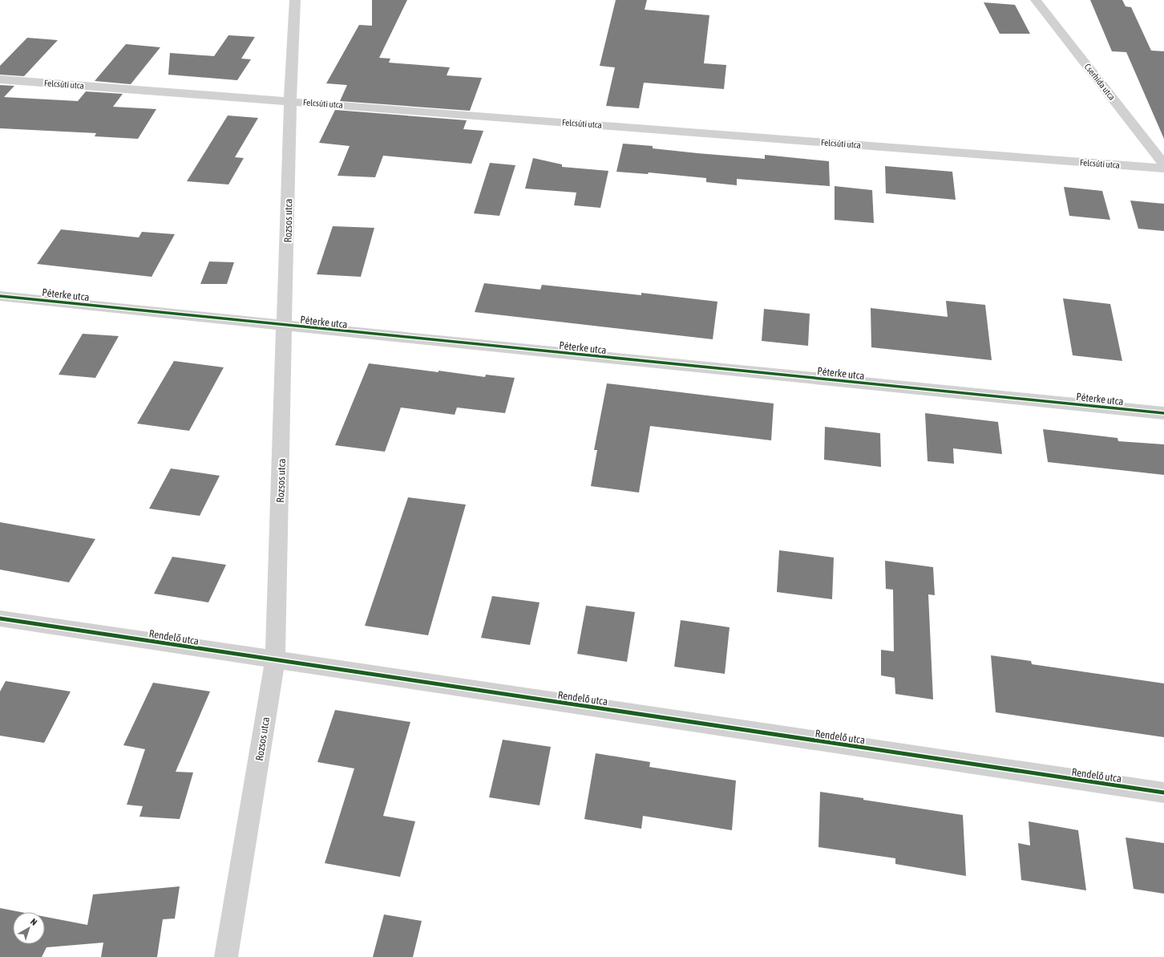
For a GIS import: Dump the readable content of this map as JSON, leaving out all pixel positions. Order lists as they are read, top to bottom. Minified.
{"streets":{"street":["Cserhida utca","Felcsúti utca","Rozsos utca","Péterke utca","Rendelő utca"]},"crossings":[["Felcsúti utca","Rozsos utca"],["Rozsos utca","Péterke utca"],["Rozsos utca","Rendelő utca"]],"north":"top right"}
